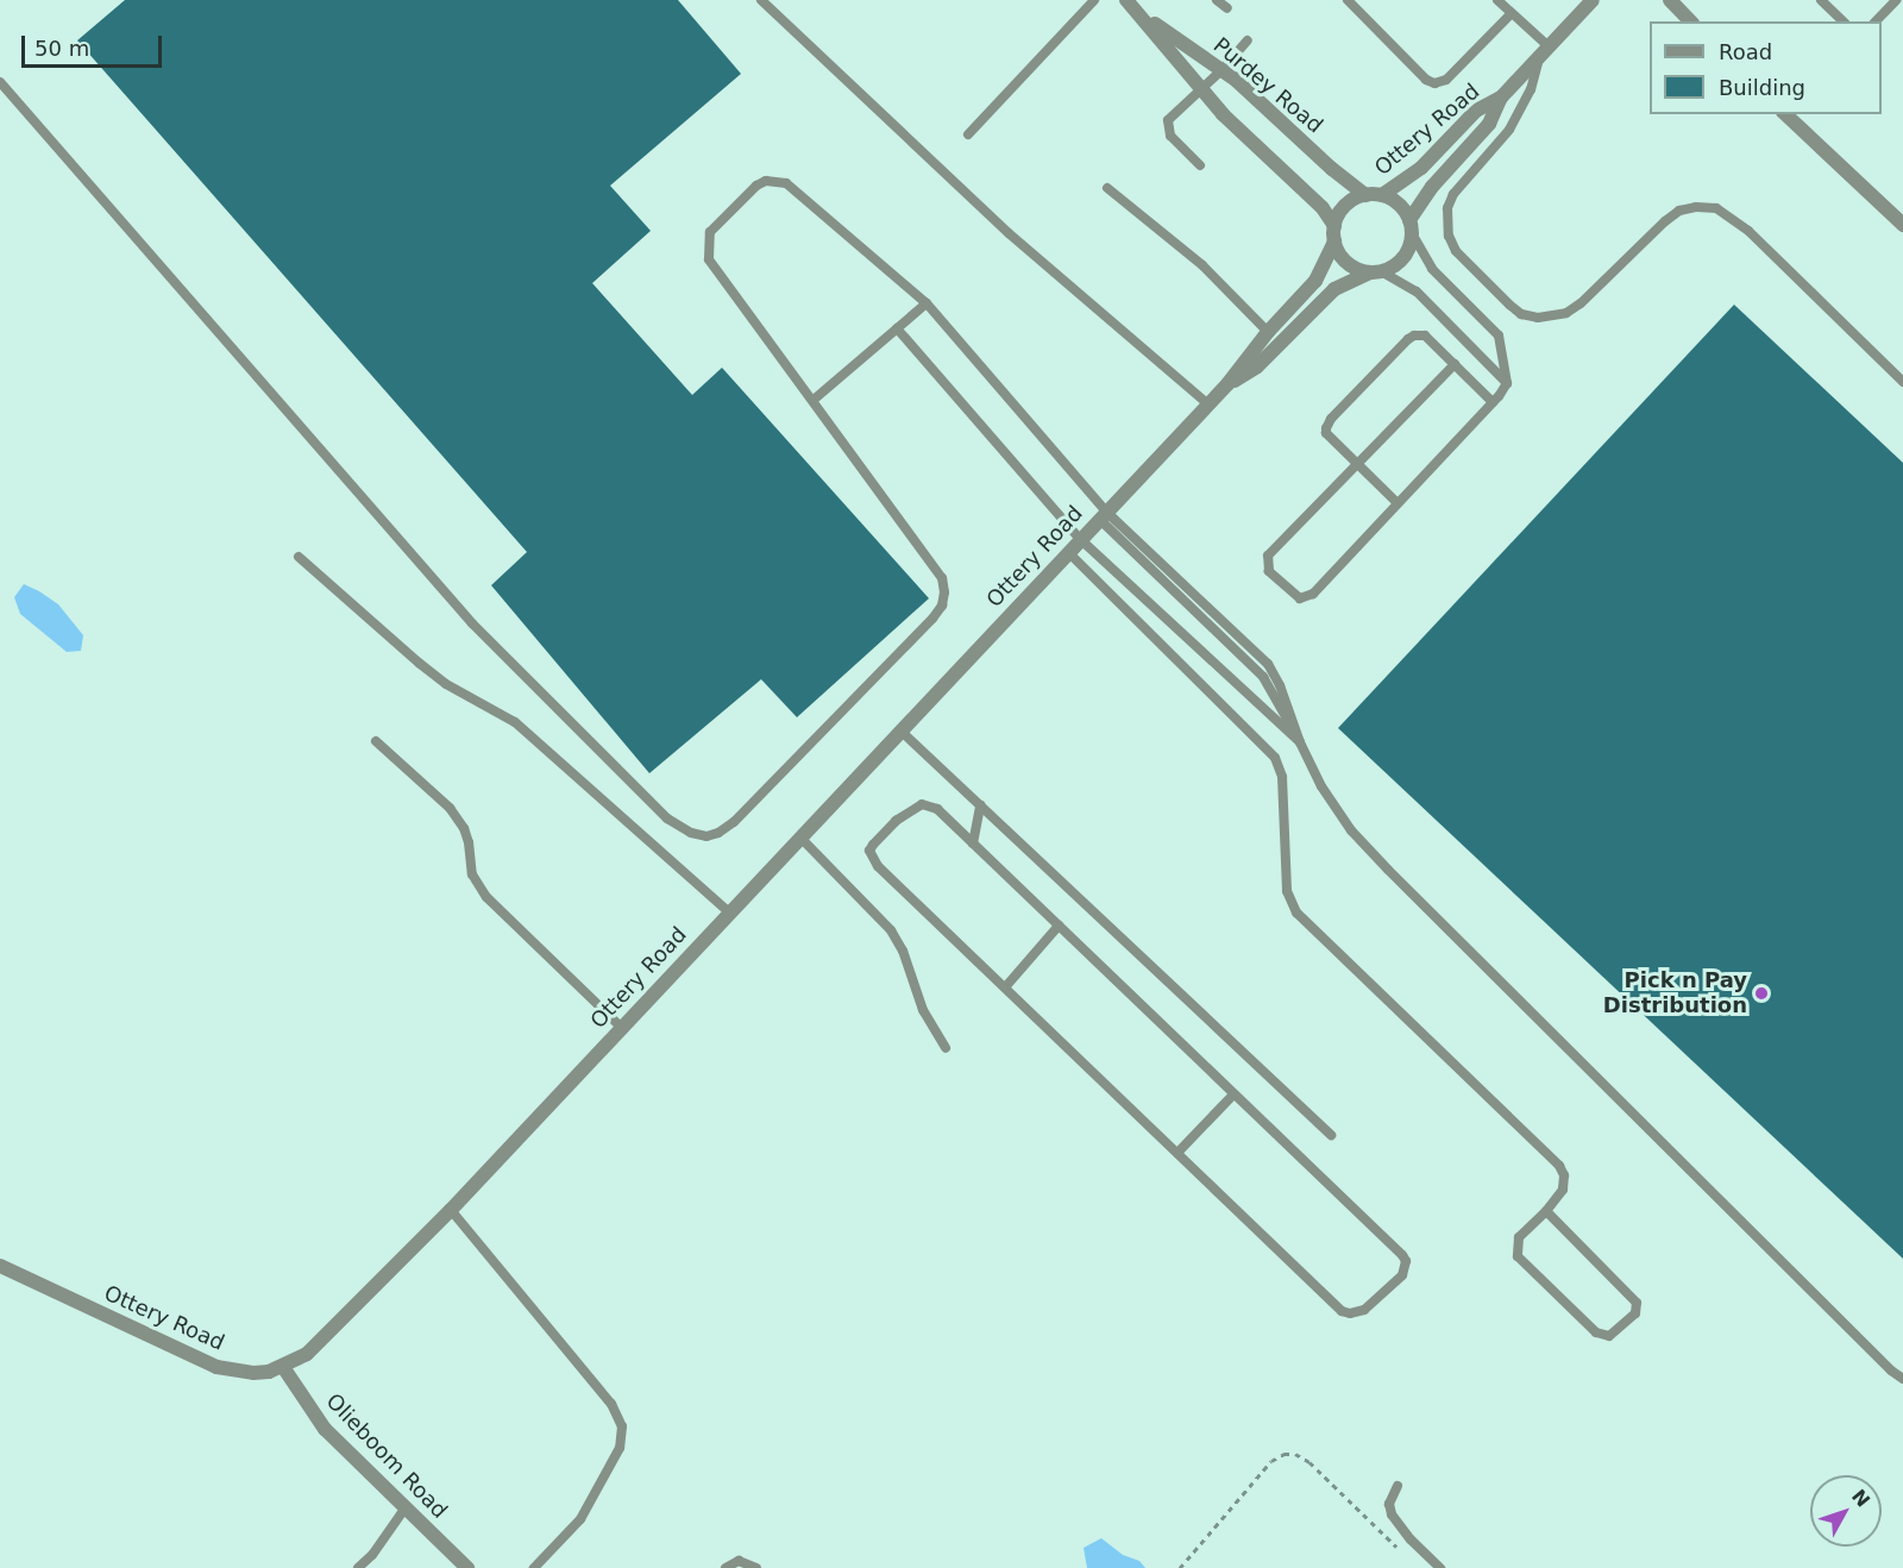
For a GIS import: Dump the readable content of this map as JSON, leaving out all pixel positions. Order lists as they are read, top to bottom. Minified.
{"streets":{"street":["Purdey Road","Ottery Road","Olieboom Road"]},"crossings":[["Purdey Road","Ottery Road"],["Ottery Road","Olieboom Road"]],"places":["Pick n Pay Distribution"],"legend":["Road","Building"],"scale_bar":"50 m","north":"top right"}
